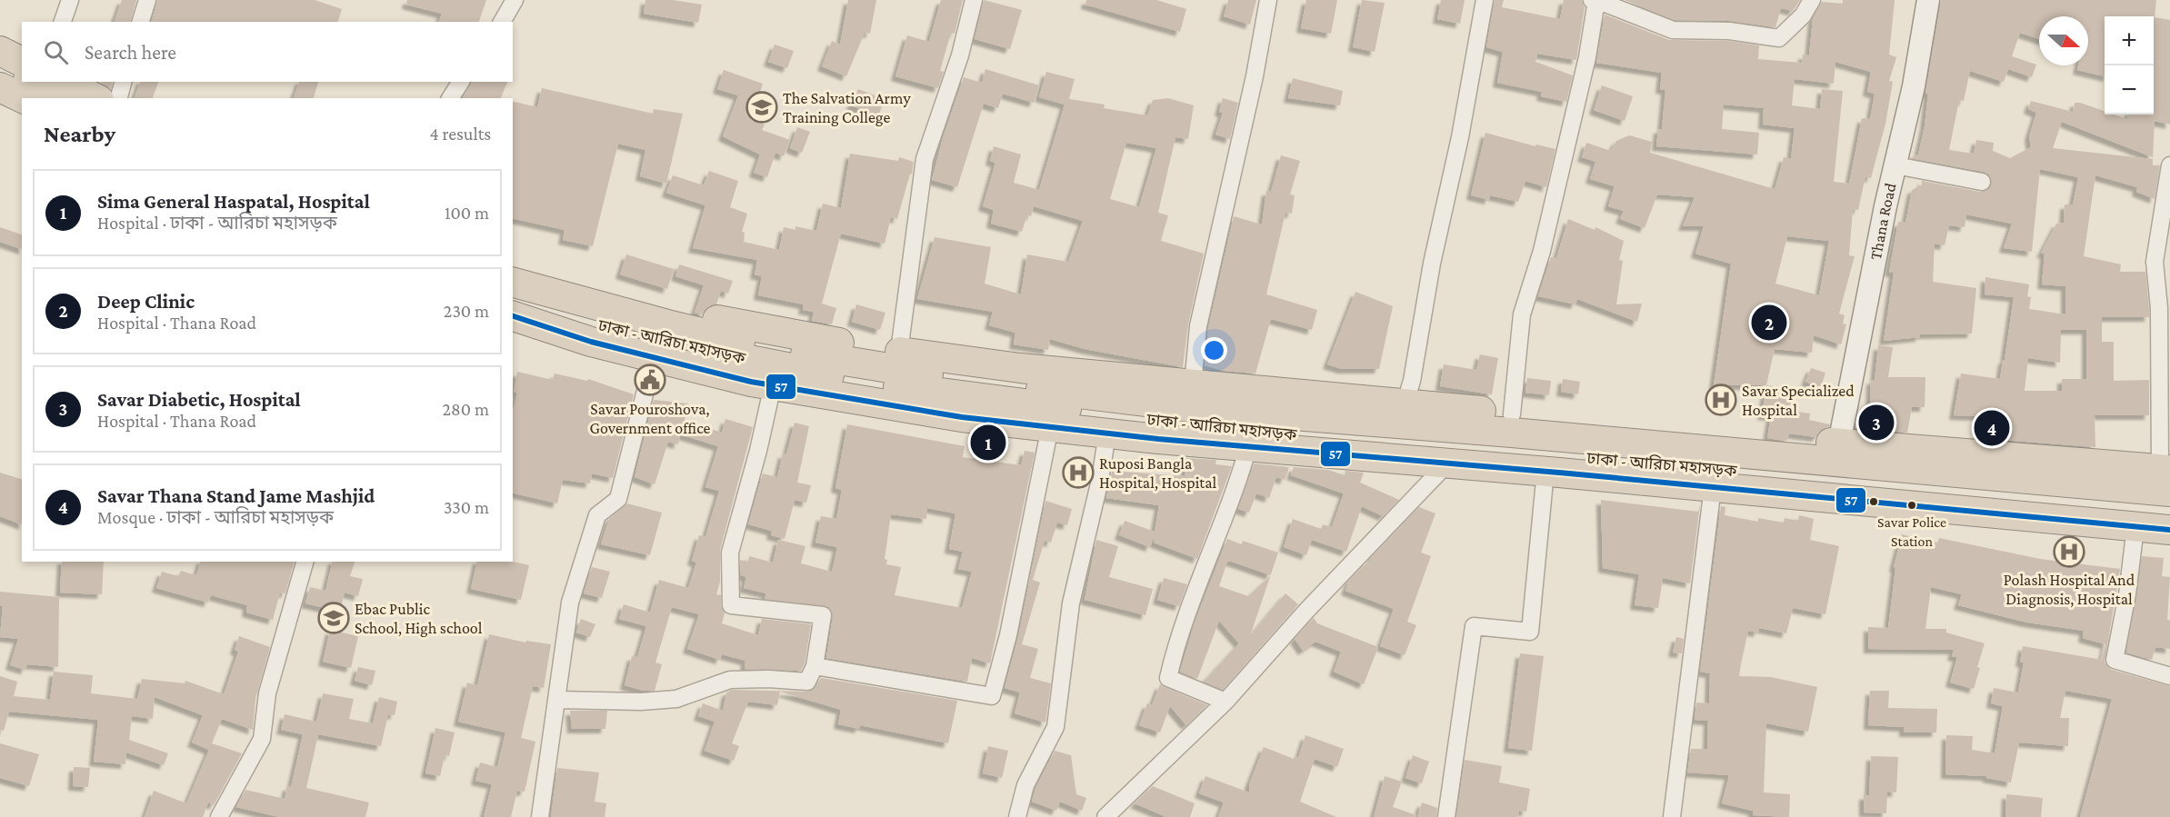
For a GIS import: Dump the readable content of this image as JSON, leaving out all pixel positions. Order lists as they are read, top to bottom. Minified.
{"streets":{"highway":["ঢাকা - আরিচা মহাসড়ক"],"street":["Thana Road"]},"places":{"school or university":["The Salvation Army Training College","Ebac Public School, High school"],"public building":["Savar Pouroshova, Government office"],"hospital":["Savar Specialized Hospital","Ruposi Bangla Hospital, Hospital","Polash Hospital And Diagnosis, Hospital"],"other":["Savar Police Station"]},"lines":["transit line 57"],"north":"right","page":{"map_buttons":["+","−"],"search":"Search here","heading":["Nearby","4 results"],"list":[{"mark":"1","name":"Sima General Haspatal, Hospital","note":"Hospital · ঢাকা - আরিচা মহাসড়ক","value":"100 m"},{"mark":"2","name":"Deep Clinic","note":"Hospital · Thana Road","value":"230 m"},{"mark":"3","name":"Savar Diabetic, Hospital","note":"Hospital · Thana Road","value":"280 m"},{"mark":"4","name":"Savar Thana Stand Jame Mashjid","note":"Mosque · ঢাকা - আরিচা মহাসড়ক","value":"330 m"}],"pins":["2","3","4","1"]}}
